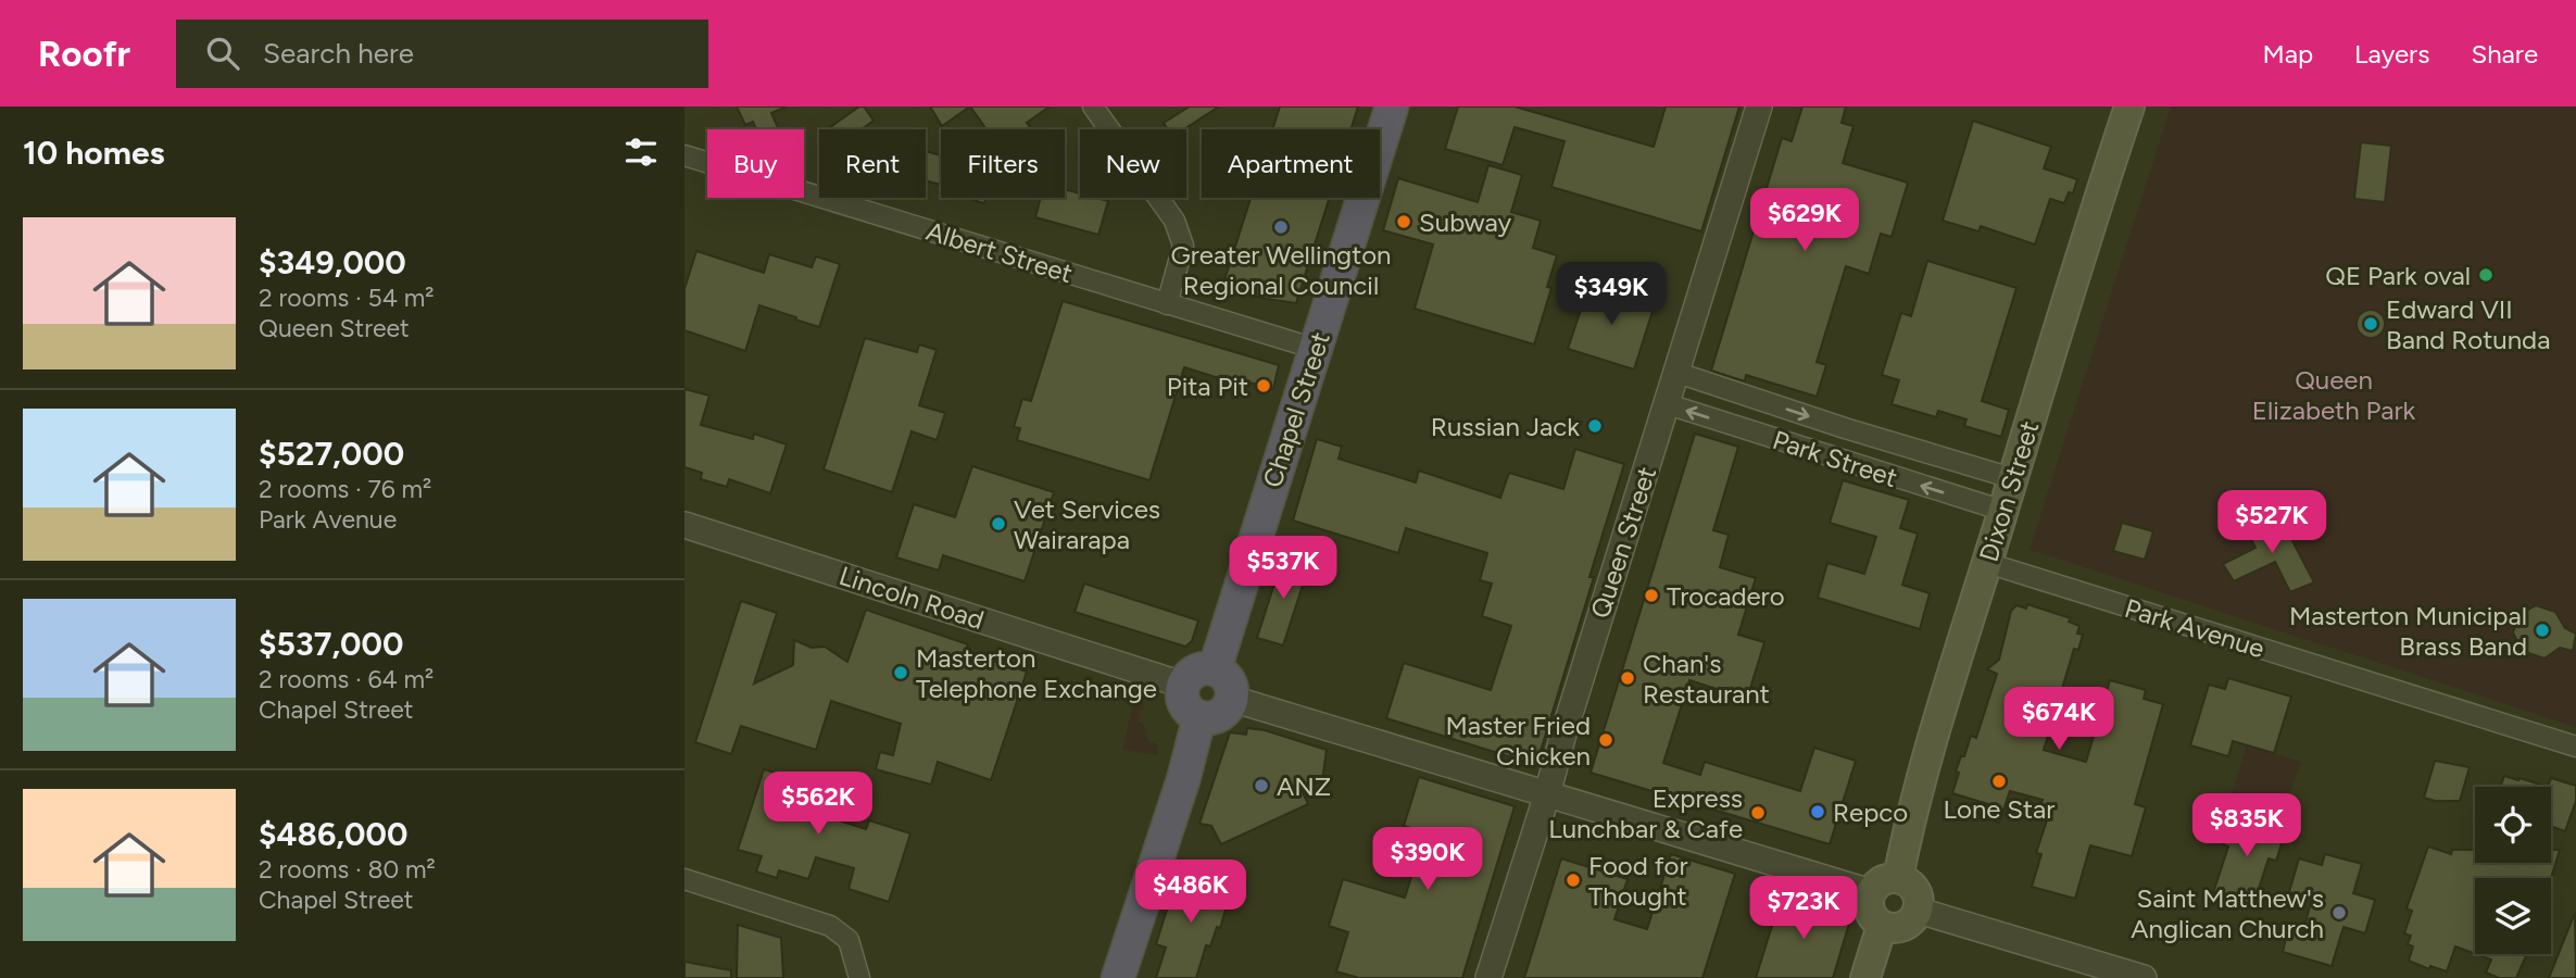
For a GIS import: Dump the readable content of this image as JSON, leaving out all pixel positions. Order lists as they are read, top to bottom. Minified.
{"streets":{"highway":["Chapel Street"],"main road":["Dixon Street"],"street":["Albert Street","Park Street","Queen Street","Lincoln Road","Park Avenue"]},"crossings":[["Albert Street","Chapel Street"],["Chapel Street","Lincoln Road"],["Park Street","Dixon Street"],["Park Street","Queen Street"],["Dixon Street","Park Avenue"]],"parks":["Queen Elizabeth Park"],"places":["Subway","Greater Wellington Regional Council","QE Park oval","Edward VII Band Rotunda","Pita Pit","Russian Jack","Vet Services Wairarapa","Trocadero","Masterton Municipal Brass Band","Masterton Telephone Exchange","Chan's Restaurant","Master Fried Chicken","Lone Star","ANZ","Repco","Express Lunchbar & Cafe","Food for Thought","Saint Matthew's Anglican Church"],"page":{"header":"Roofr","search":"Search here","nav":["Map","Layers","Share"],"heading":"10 homes","chip":["Buy","Rent","Filters","New","Apartment"],"price":["$629K","$349K","$527K","$537K","$674K","$562K","$835K","$390K","$486K","$723K"],"list":[{"name":"$349,000","note":"2 rooms · 54 m² · Queen Street"},{"name":"$527,000","note":"2 rooms · 76 m² · Park Avenue"},{"name":"$537,000","note":"2 rooms · 64 m² · Chapel Street"},{"name":"$486,000","note":"2 rooms · 80 m² · Chapel Street"}]}}
